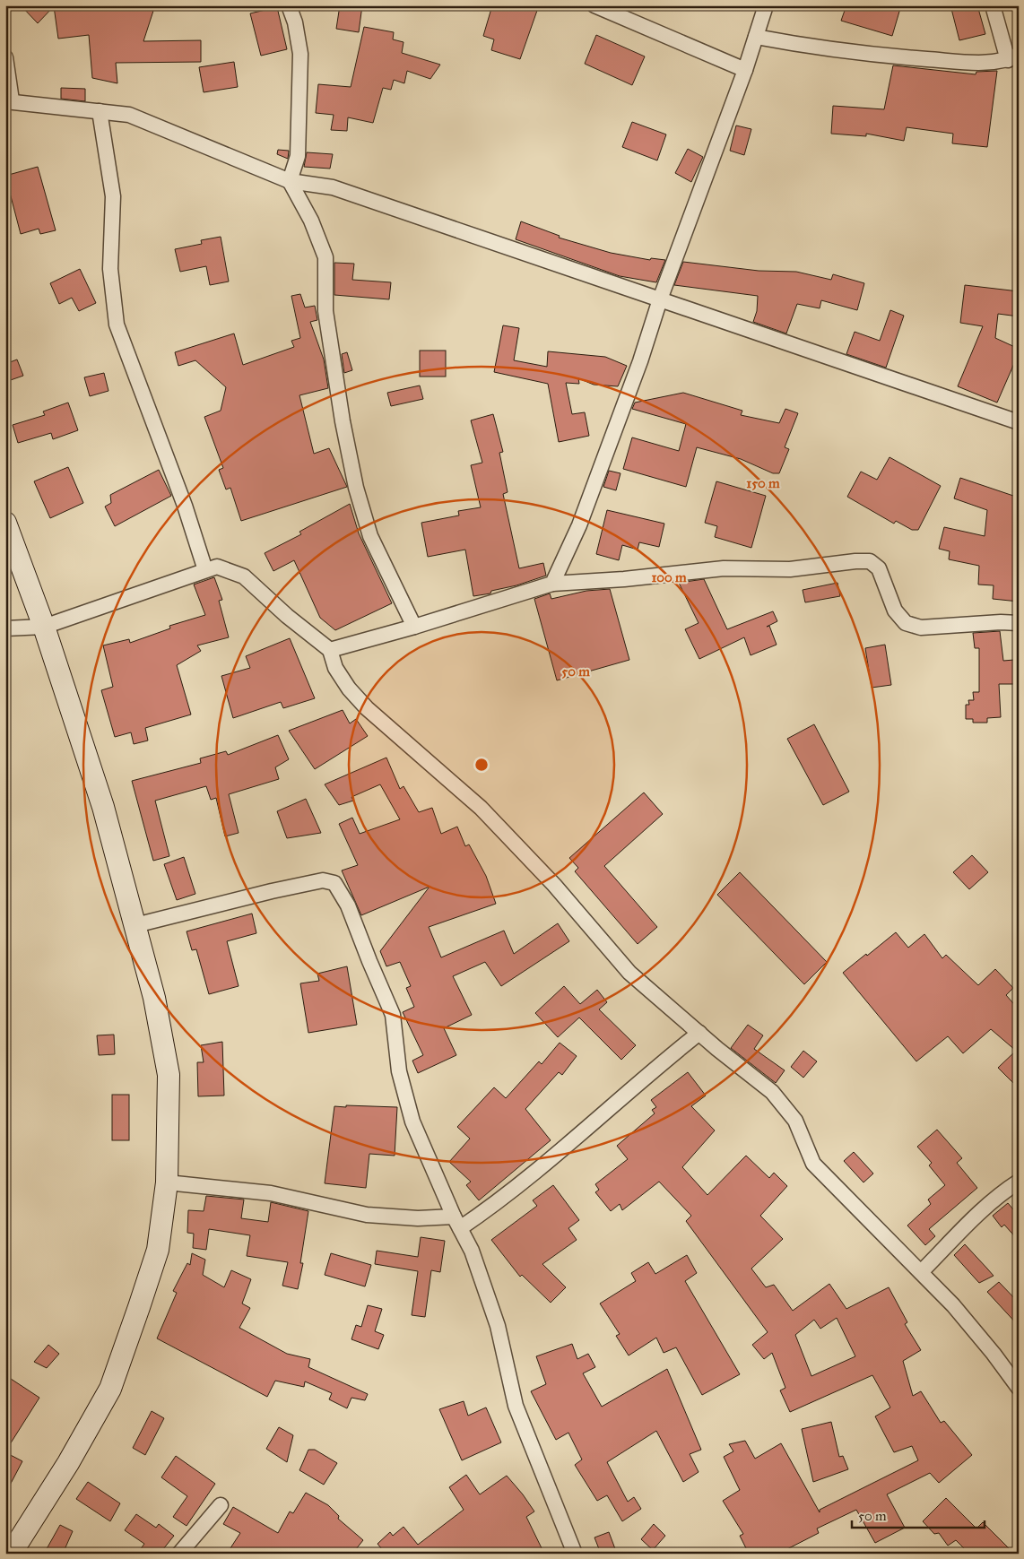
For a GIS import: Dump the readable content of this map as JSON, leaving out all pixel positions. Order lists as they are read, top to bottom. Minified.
{"scale_bar":"50 m","rings":["150 m","100 m","50 m"]}
